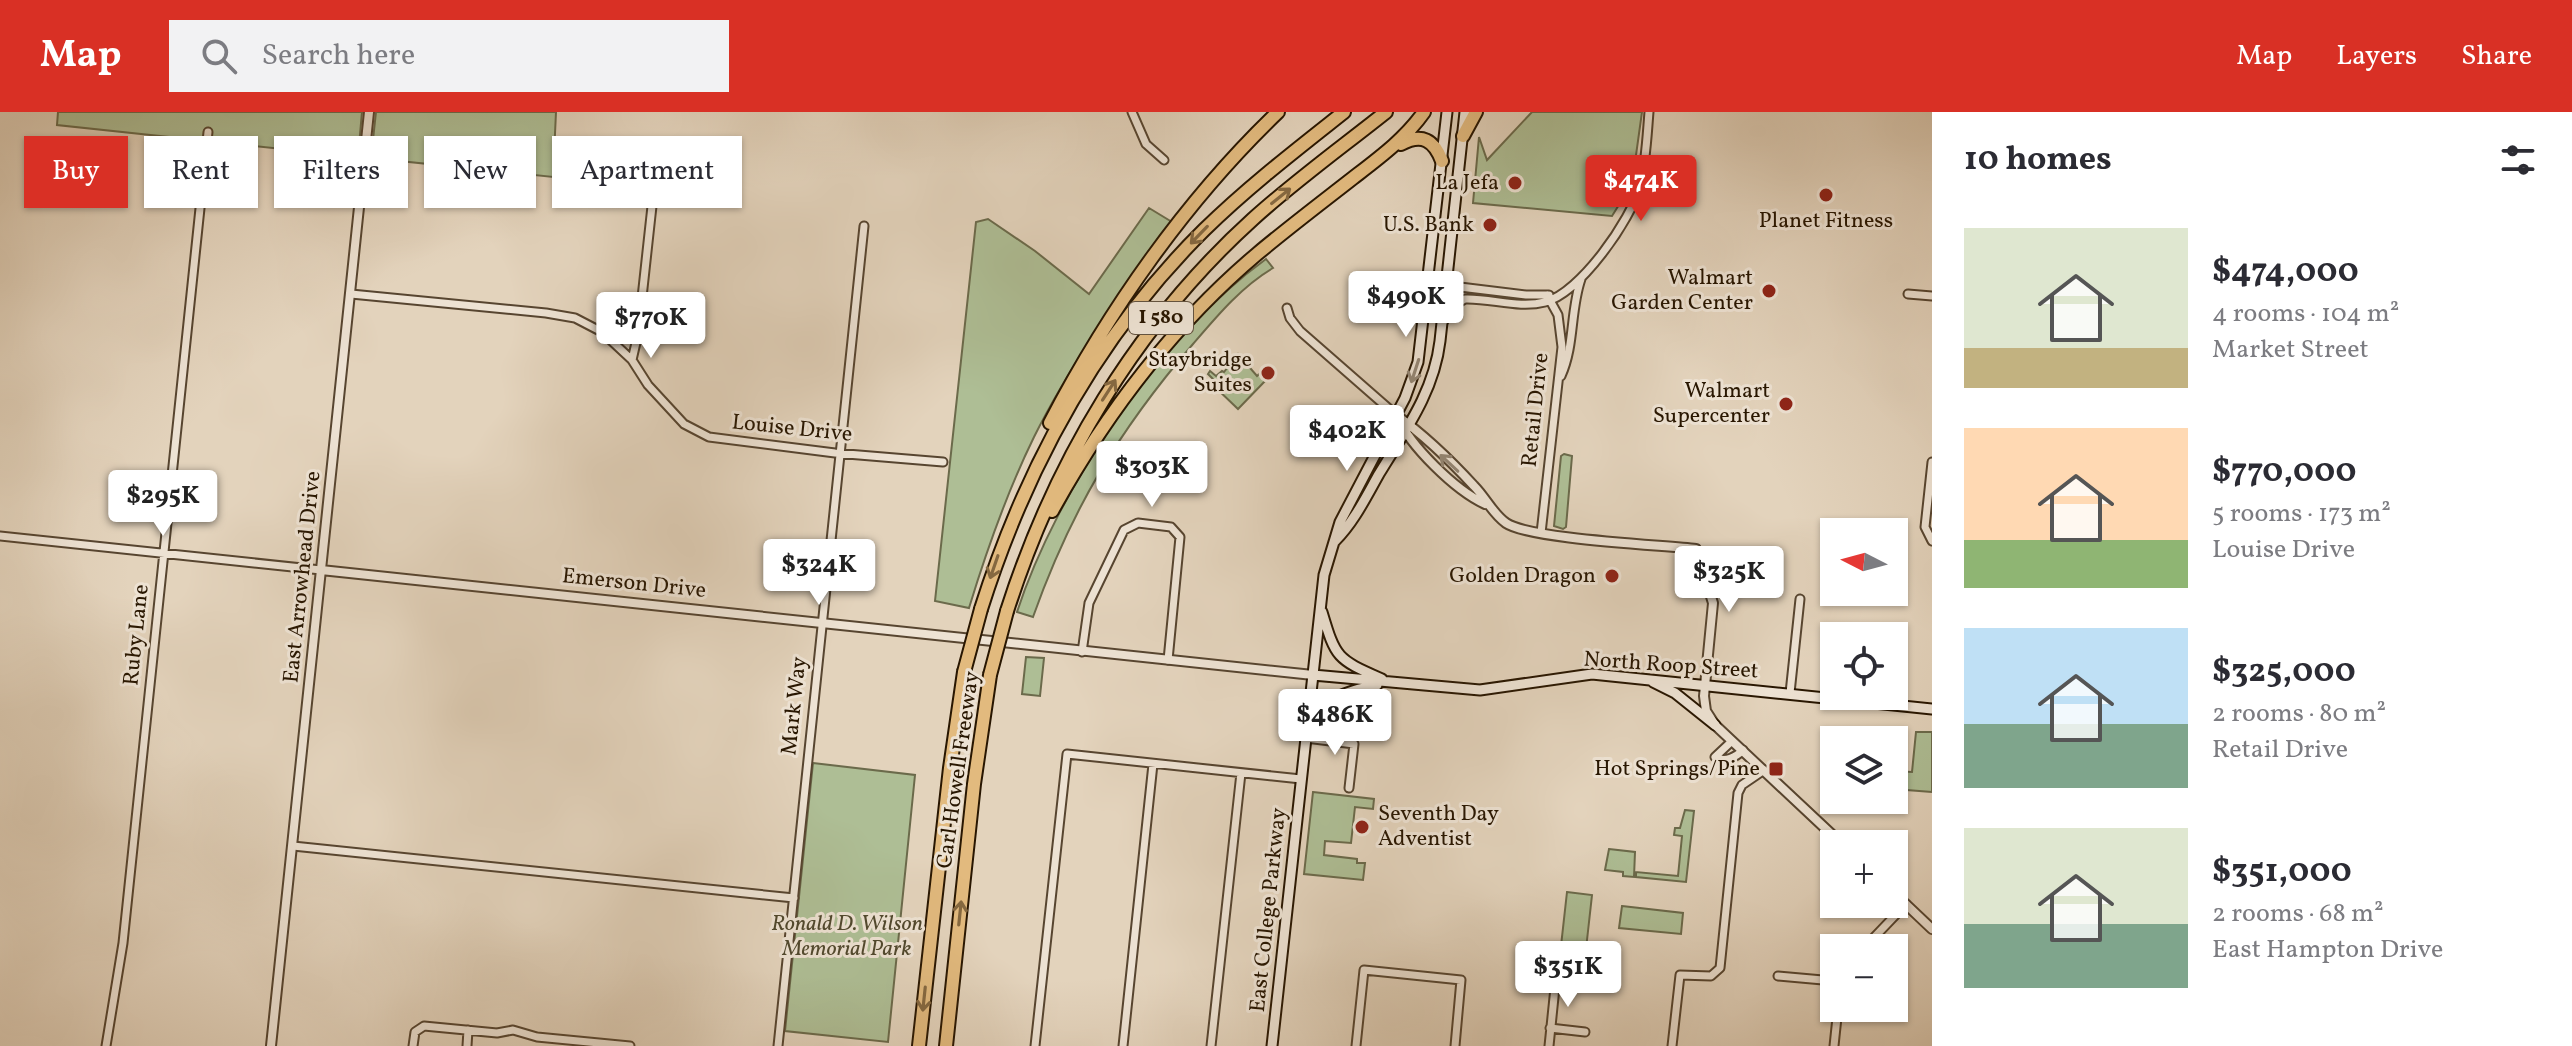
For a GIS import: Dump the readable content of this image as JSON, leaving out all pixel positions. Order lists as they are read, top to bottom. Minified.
{"streets":{"highway":["I 580","Carl Howell Freeway"],"main road":["North Roop Street","East College Parkway"],"street":["Retail Drive","Louise Drive","East Arrowhead Drive","Emerson Drive","Ruby Lane","Mark Way"]},"crossings":[["Louise Drive","East Arrowhead Drive"],["Louise Drive","Mark Way"],["East Arrowhead Drive","Emerson Drive"],["Emerson Drive","Ruby Lane"],["Emerson Drive","North Roop Street"],["Emerson Drive","Mark Way"],["Emerson Drive","East College Parkway"],["North Roop Street","East College Parkway"]],"parks":["Ronald D. Wilson Memorial Park"],"places":{"other":["La Jefa","Planet Fitness","U.S. Bank","Walmart Garden Center","Staybridge Suites","Walmart Supercenter","Golden Dragon","Seventh Day Adventist"],"transit":["Hot Springs/Pine"]},"north":"left","page":{"header":"Map","search":"Search here","nav":["Map","Layers","Share"],"heading":"10 homes","chip":["Buy","Rent","Filters","New","Apartment"],"price":["$474K","$490K","$770K","$402K","$303K","$295K","$324K","$325K","$486K","$351K"],"list":[{"name":"$474,000","note":"4 rooms · 104 m² · Market Street"},{"name":"$770,000","note":"5 rooms · 173 m² · Louise Drive"},{"name":"$325,000","note":"2 rooms · 80 m² · Retail Drive"},{"name":"$351,000","note":"2 rooms · 68 m² · East Hampton Drive"}],"map_buttons":["+","−"]}}
